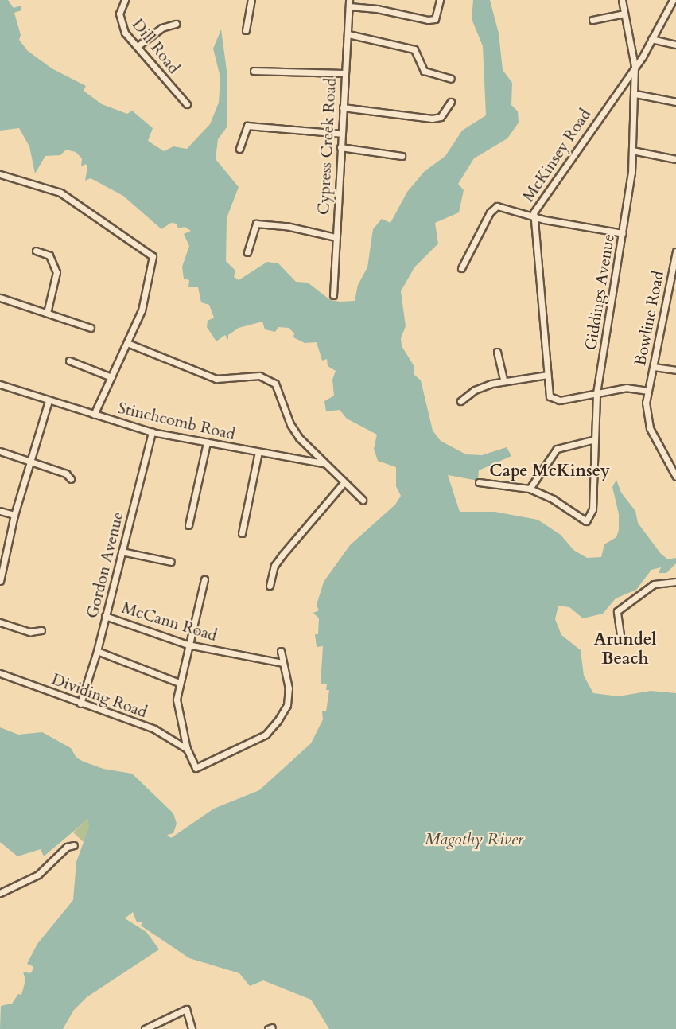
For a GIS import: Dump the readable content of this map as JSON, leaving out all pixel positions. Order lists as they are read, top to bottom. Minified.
{"streets":{"street":["Dill Road","Cypress Creek Road","McKinsey Road","Giddings Avenue","Bowline Road","Stinchcomb Road","Gordon Avenue","McCann Road","Dividing Road"]},"crossings":[["McKinsey Road","Giddings Avenue"],["Stinchcomb Road","Gordon Avenue"],["Gordon Avenue","McCann Road"],["Gordon Avenue","Dividing Road"]],"districts":["Cape McKinsey","Arundel Beach"],"water":["Magothy River"]}
